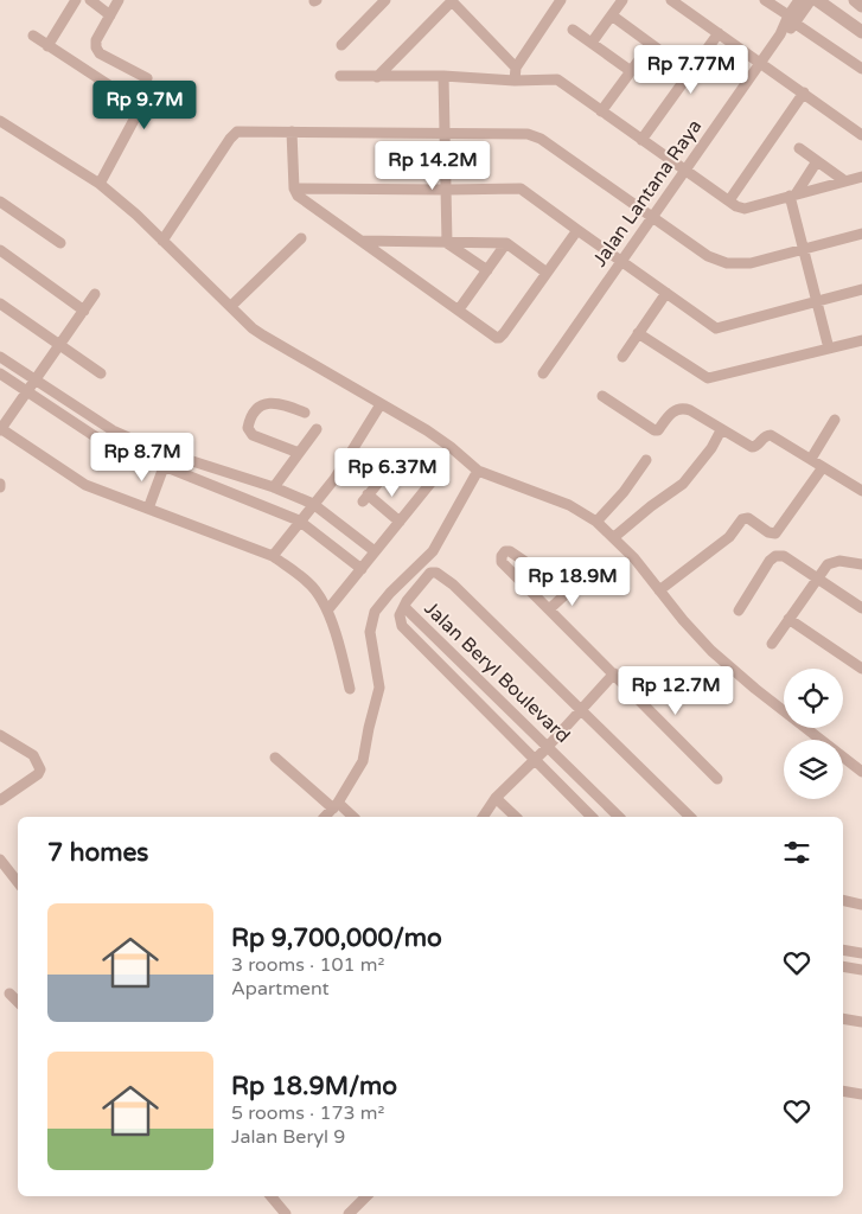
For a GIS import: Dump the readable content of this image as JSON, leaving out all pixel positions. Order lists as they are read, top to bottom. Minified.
{"streets":{"street":["Jalan Lantana Raya","Jalan Beryl Boulevard"]},"page":{"price":["Rp 7.77M","Rp 9.7M","Rp 14.2M","Rp 8.7M","Rp 6.37M","Rp 18.9M","Rp 12.7M"],"heading":"7 homes","list":[{"name":"Rp 9,700,000/mo","note":"3 rooms · 101 m² · Apartment"},{"name":"Rp 18.9M/mo","note":"5 rooms · 173 m² · Jalan Beryl 9"}]}}
